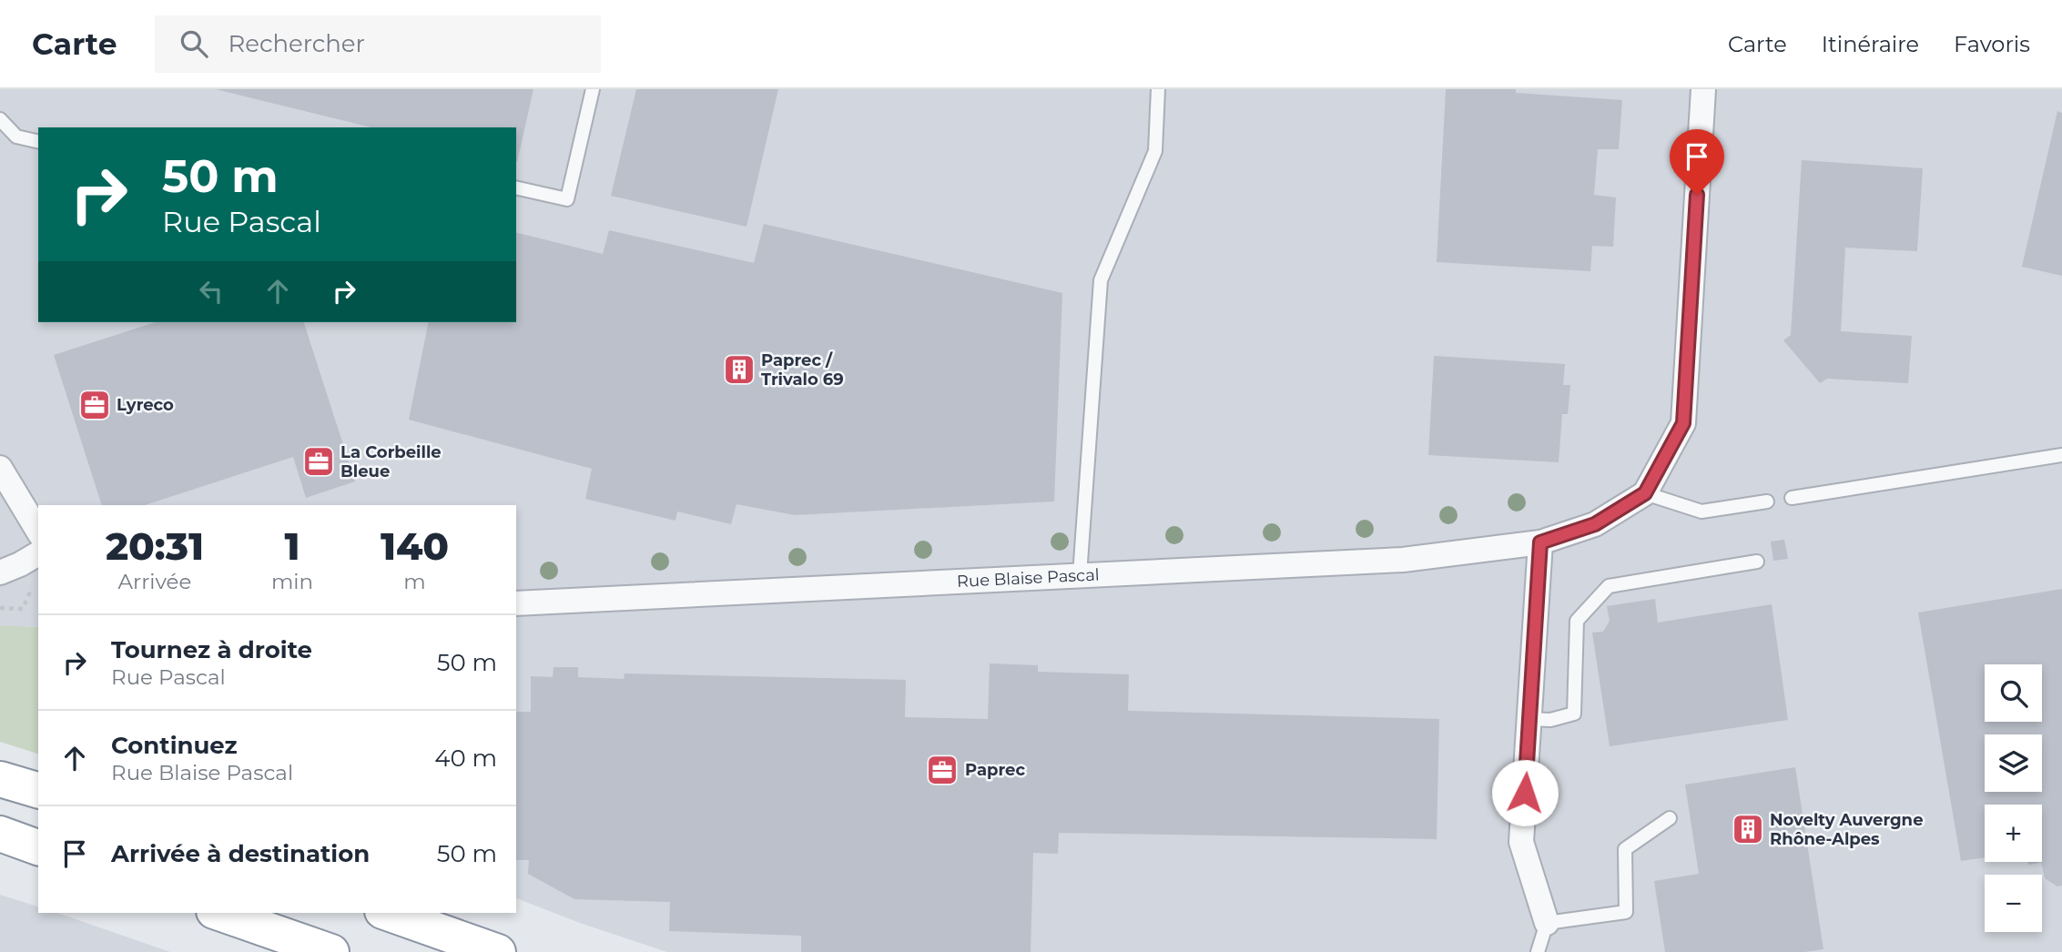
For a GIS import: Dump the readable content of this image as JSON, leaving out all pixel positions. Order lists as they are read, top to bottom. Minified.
{"streets":{"street":["Rue Blaise Pascal"]},"places":{"building":["Paprec / Trivalo 69","Novelty Auvergne Rhône-Alpes"],"office":["Lyreco","La Corbeille Bleue","Paprec"]},"page":{"header":"Carte","search":"Rechercher","nav":["Carte","Itinéraire","Favoris"],"turn":["50 m","Rue Pascal"],"eta":["20:31","Arrivée","1","min","140","m"],"list":[{"name":"Tournez à droite","note":"Rue Pascal","value":"50 m"},{"name":"Continuez","note":"Rue Blaise Pascal","value":"40 m"},{"name":"Arrivée à destination","value":"50 m"}],"map_buttons":["+","−"]}}
